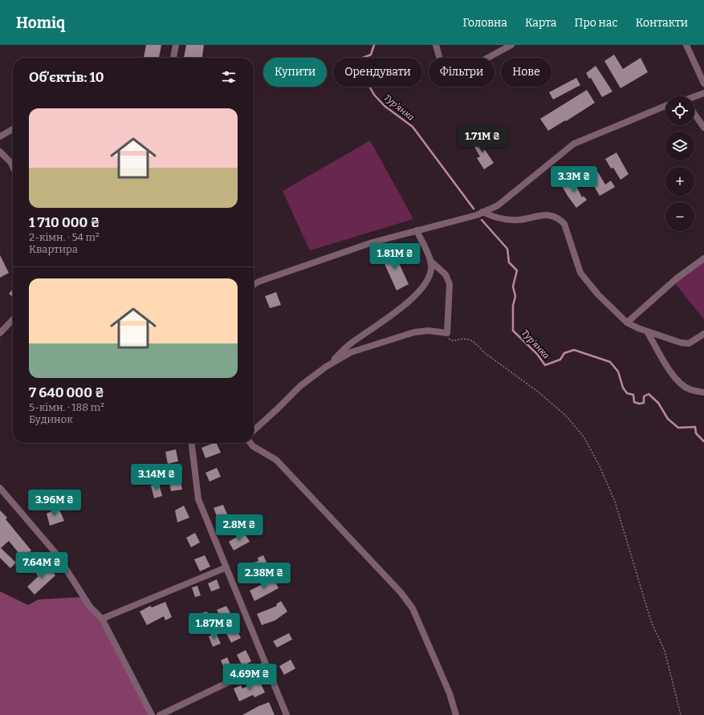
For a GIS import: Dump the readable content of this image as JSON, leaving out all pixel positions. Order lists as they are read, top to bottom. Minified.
{"water":["Тур'янка"],"page":{"header":"Homiq","nav":["Головна","Карта","Про нас","Контакти"],"chip":["Купити","Орендувати","Фільтри","Нове"],"heading":"Об’єктів: 10","map_buttons":["+","−"],"list":[{"name":"1 710 000 ₴","note":"2-кімн. · 54 m² · Квартира"},{"name":"7 640 000 ₴","note":"5-кімн. · 188 m² · Будинок"}],"price":["1.71M ₴","3.3M ₴","1.81M ₴","3.14M ₴","3.96M ₴","2.8M ₴","7.64M ₴","2.38M ₴","1.87M ₴","4.69M ₴"]}}
